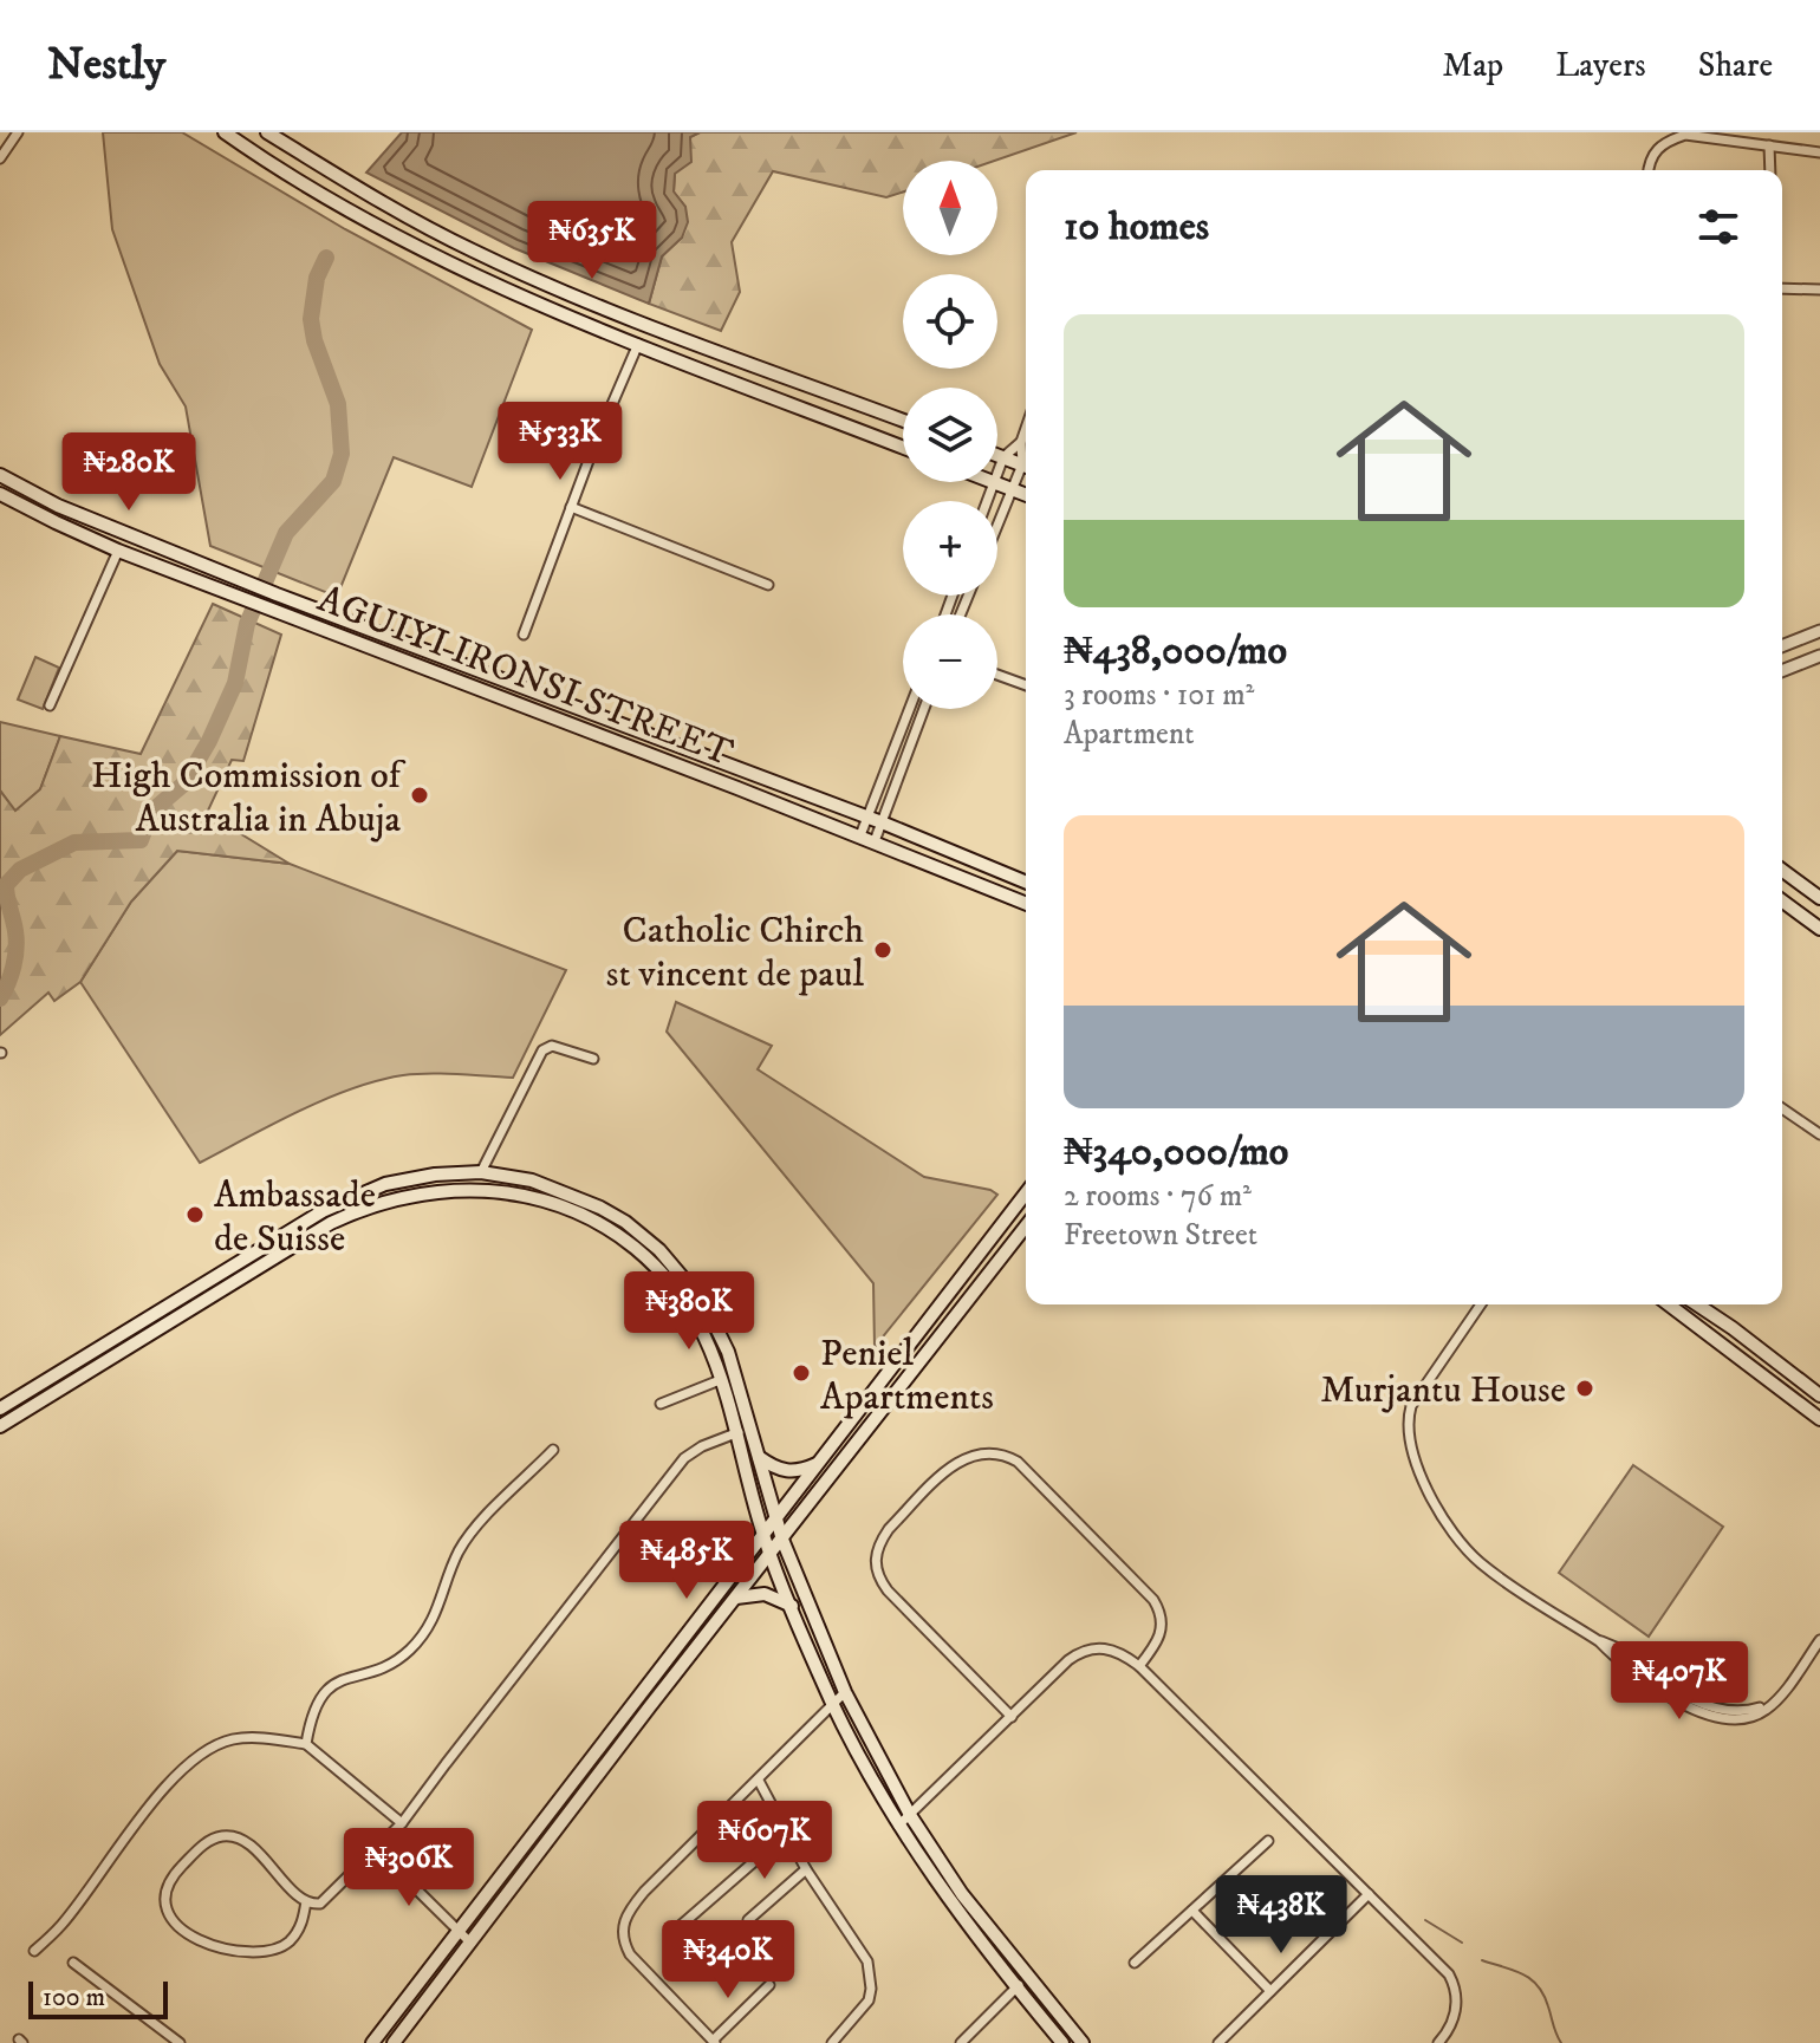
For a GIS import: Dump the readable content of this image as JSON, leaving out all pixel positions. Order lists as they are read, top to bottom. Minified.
{"streets":{"main road":["AGUIYI IRONSI STREET"]},"places":["High Commission of Australia in Abuja","Catholic Chirch st vincent de paul","Ambassade de Suisse","Peniel Apartments","Murjantu House"],"scale_bar":"100 m","north":"top","page":{"header":"Nestly","nav":["Map","Layers","Share"],"map_buttons":["+","−"],"heading":"10 homes","price":["₦635K","₦533K","₦280K","₦380K","₦485K","₦407K","₦607K","₦306K","₦438K","₦340K"],"list":[{"name":"₦438,000/mo","note":"3 rooms · 101 m² · Apartment"},{"name":"₦340,000/mo","note":"2 rooms · 76 m² · Freetown Street"}],"scale":"100 m"}}
